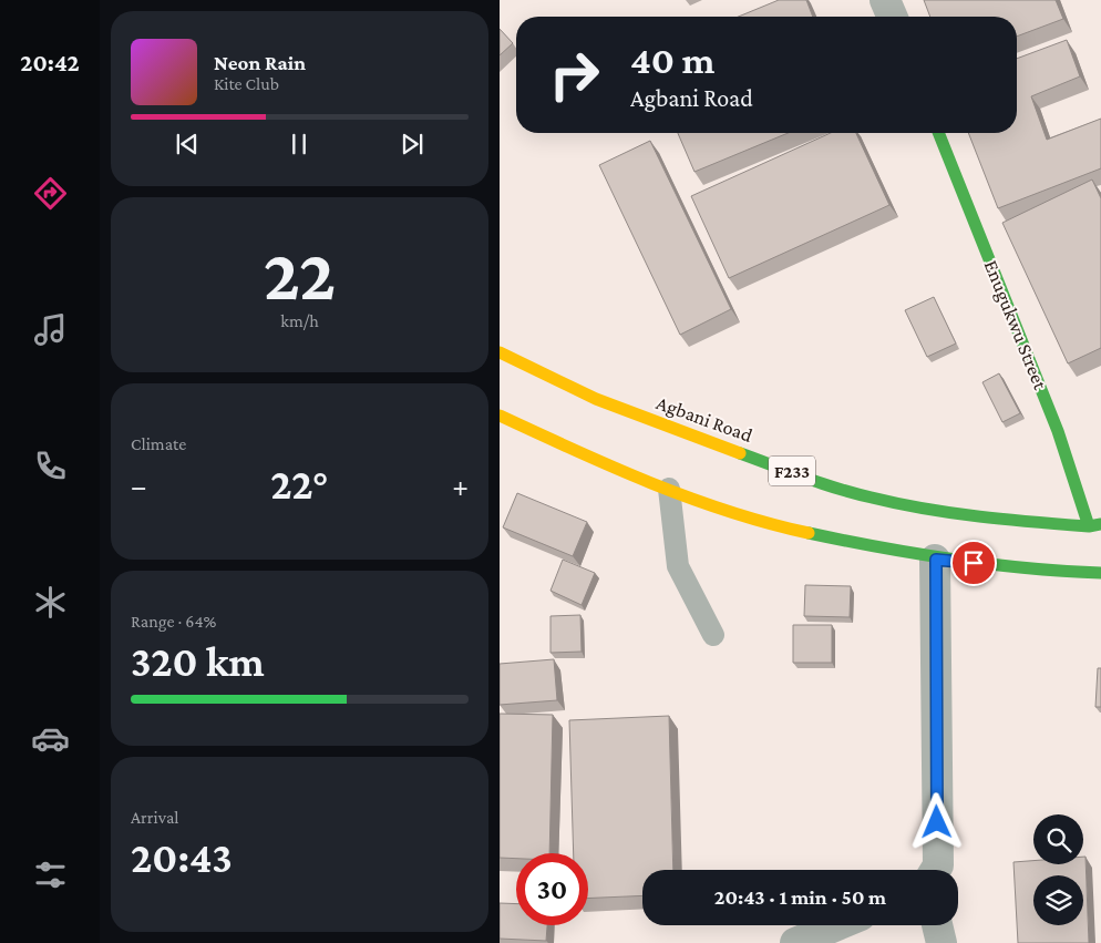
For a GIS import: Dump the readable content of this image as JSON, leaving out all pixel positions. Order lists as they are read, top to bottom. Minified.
{"streets":{"main road":["Enugukwu Street","Agbani Road","F233"]},"crossings":[["Enugukwu Street","Agbani Road"]],"page":{"tabs":"20:42","turn":["40 m","Agbani Road"],"song":["Neon Rain","Kite Club"],"tile":[["22","km/h"],"Climate",["Range · 64%","320 km"],["Arrival","20:43"]],"heat":["−","22°","+"],"limit":"30","trip":"20:43 · 1 min · 50 m"}}
